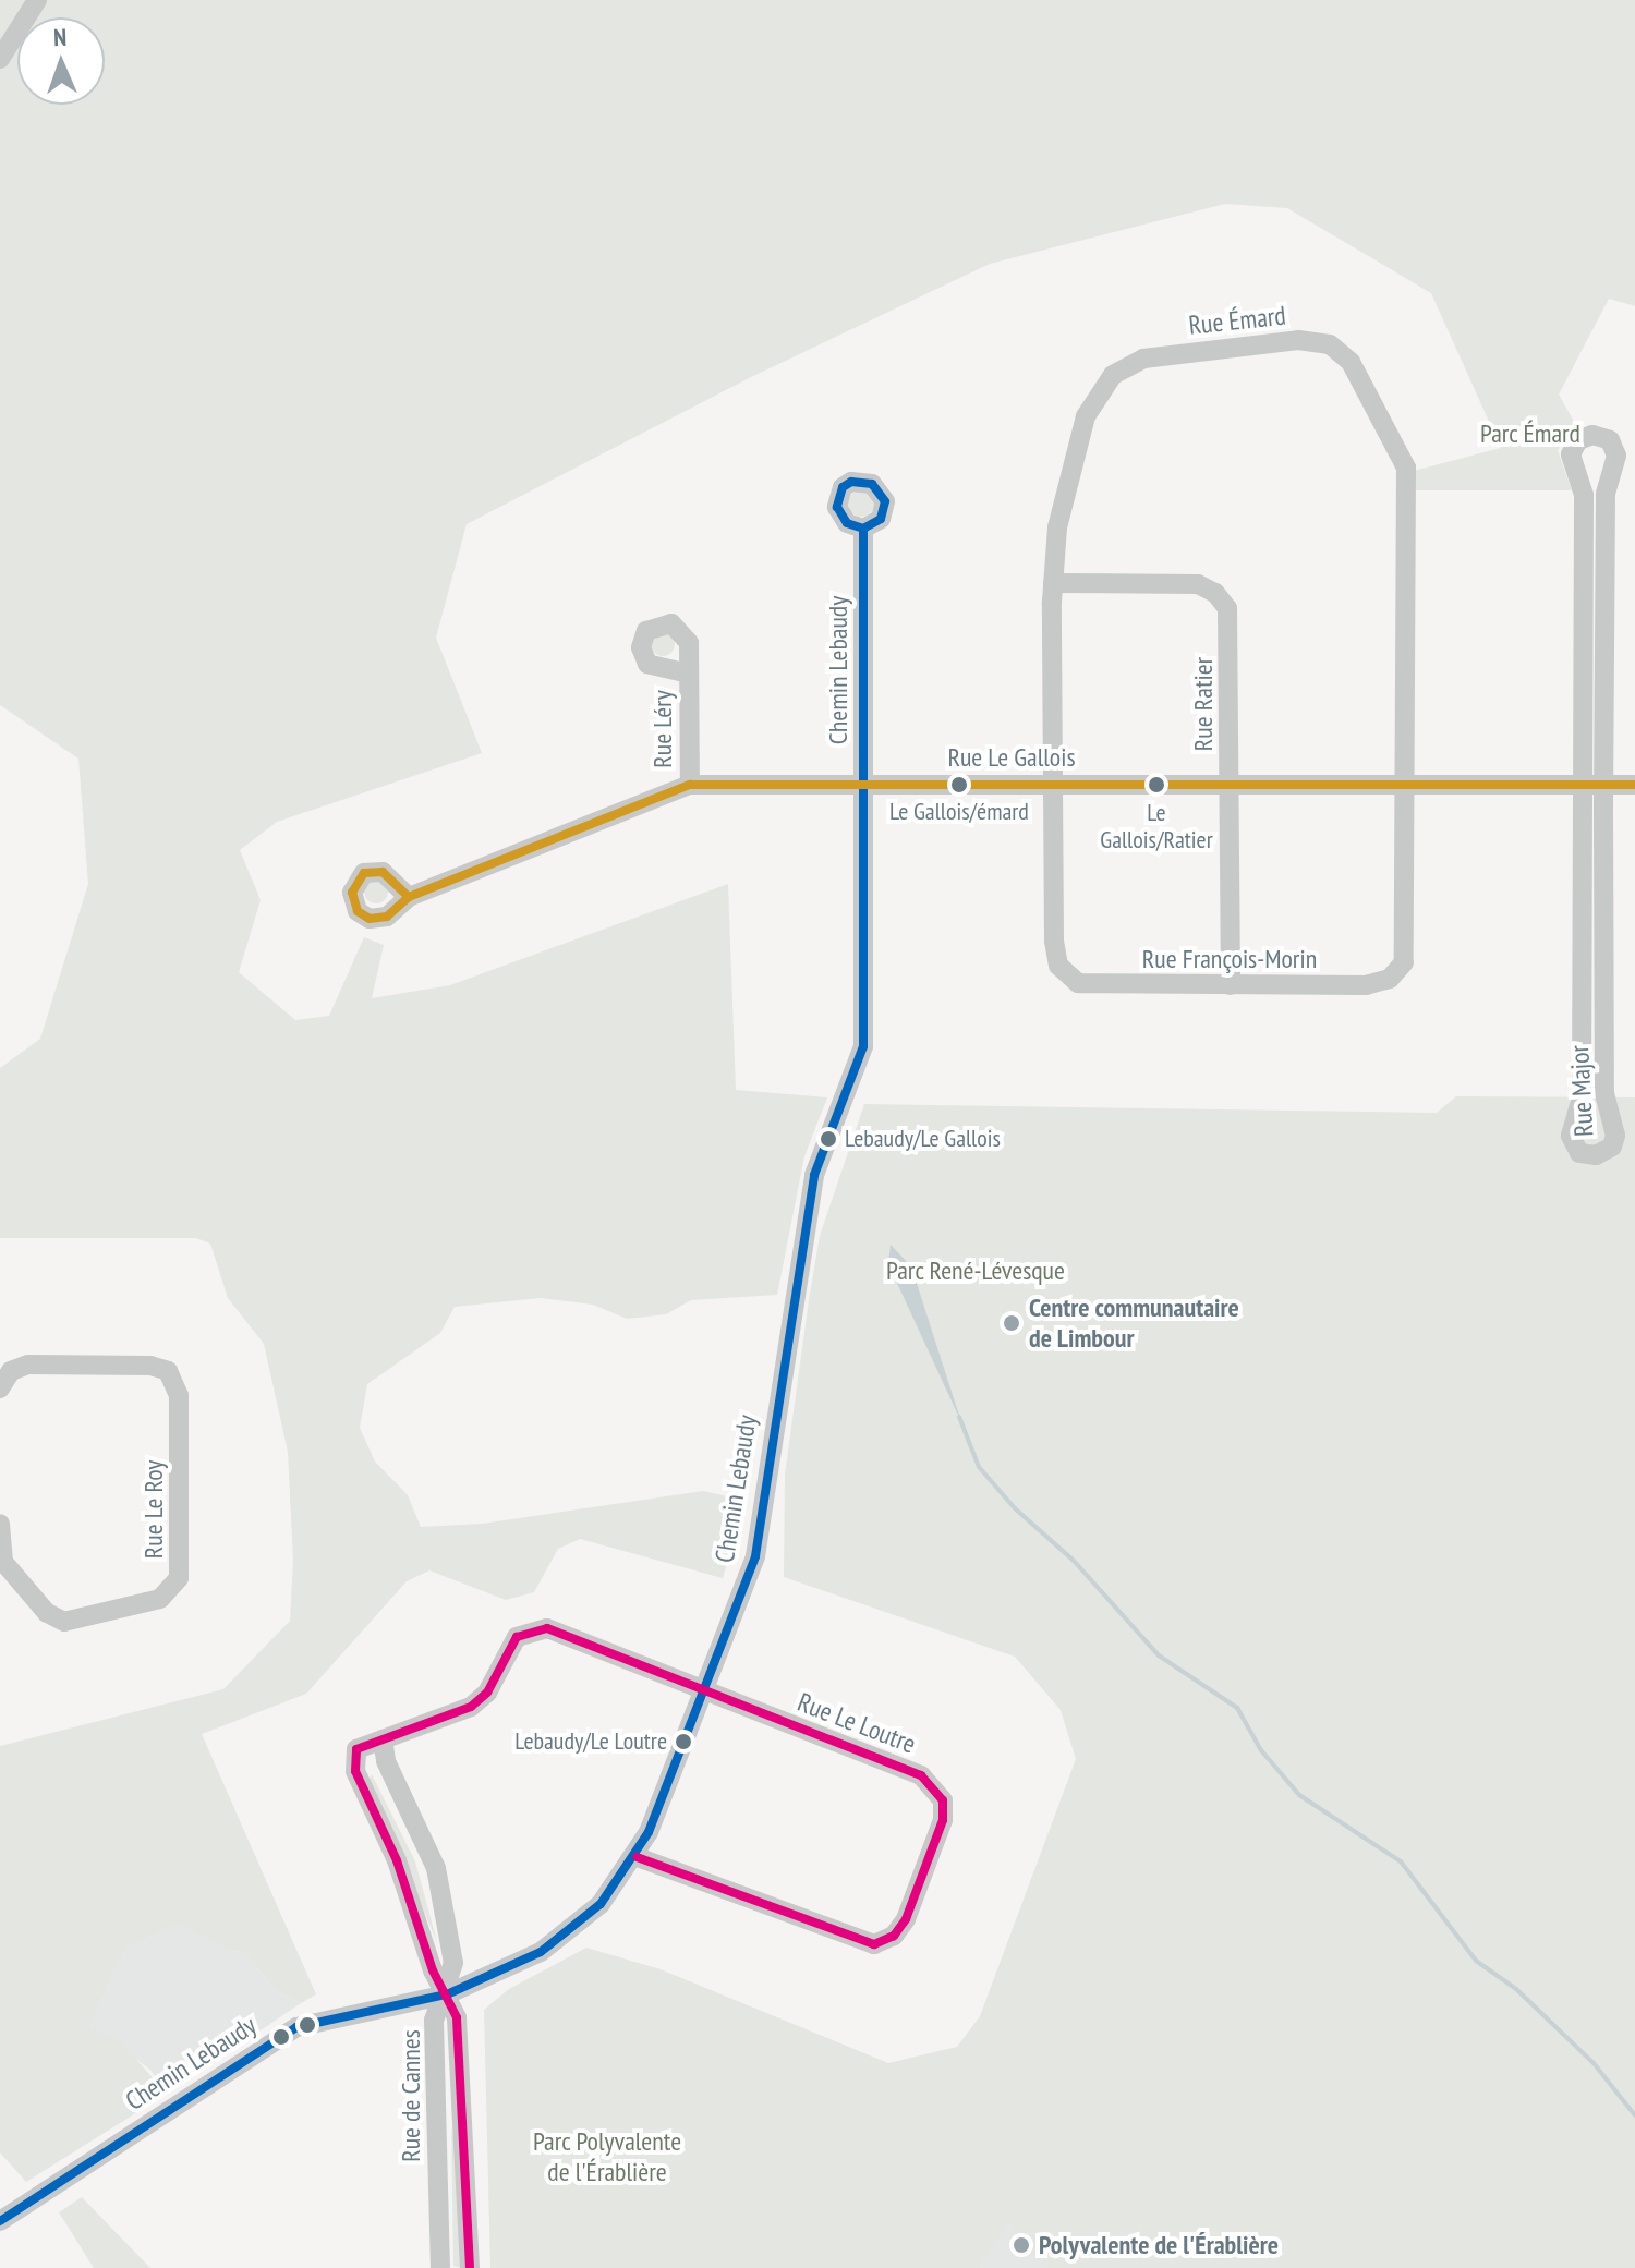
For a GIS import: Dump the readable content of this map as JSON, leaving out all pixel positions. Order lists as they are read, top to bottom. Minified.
{"streets":{"street":["Rue Émard","Chemin Lebaudy","Rue Ratier","Rue Léry","Rue Le Gallois","Rue François-Morin","Rue Major","Rue Le Roy","Rue Le Loutre","Rue de Cannes"]},"crossings":[["Rue Émard","Rue Ratier"],["Rue Émard","Rue Le Gallois"],["Rue Émard","Rue François-Morin"],["Chemin Lebaudy","Rue Le Gallois"],["Chemin Lebaudy","Rue Le Loutre"],["Chemin Lebaudy","Rue de Cannes"],["Rue Ratier","Rue Le Gallois"],["Rue Ratier","Rue François-Morin"],["Rue Léry","Rue Le Gallois"],["Rue Le Gallois","Rue François-Morin"],["Rue Le Gallois","Rue Major"],["Rue Le Loutre","Rue de Cannes"]],"parks":["Parc Émard","Parc René-Lévesque","Parc Polyvalente de l'Érablière"],"places":["Le Gallois/émard","Le Gallois/Ratier","Lebaudy/Le Gallois","Centre communautaire de Limbour","Lebaudy/Le Loutre","Polyvalente de l'Érablière"],"north":"top"}
